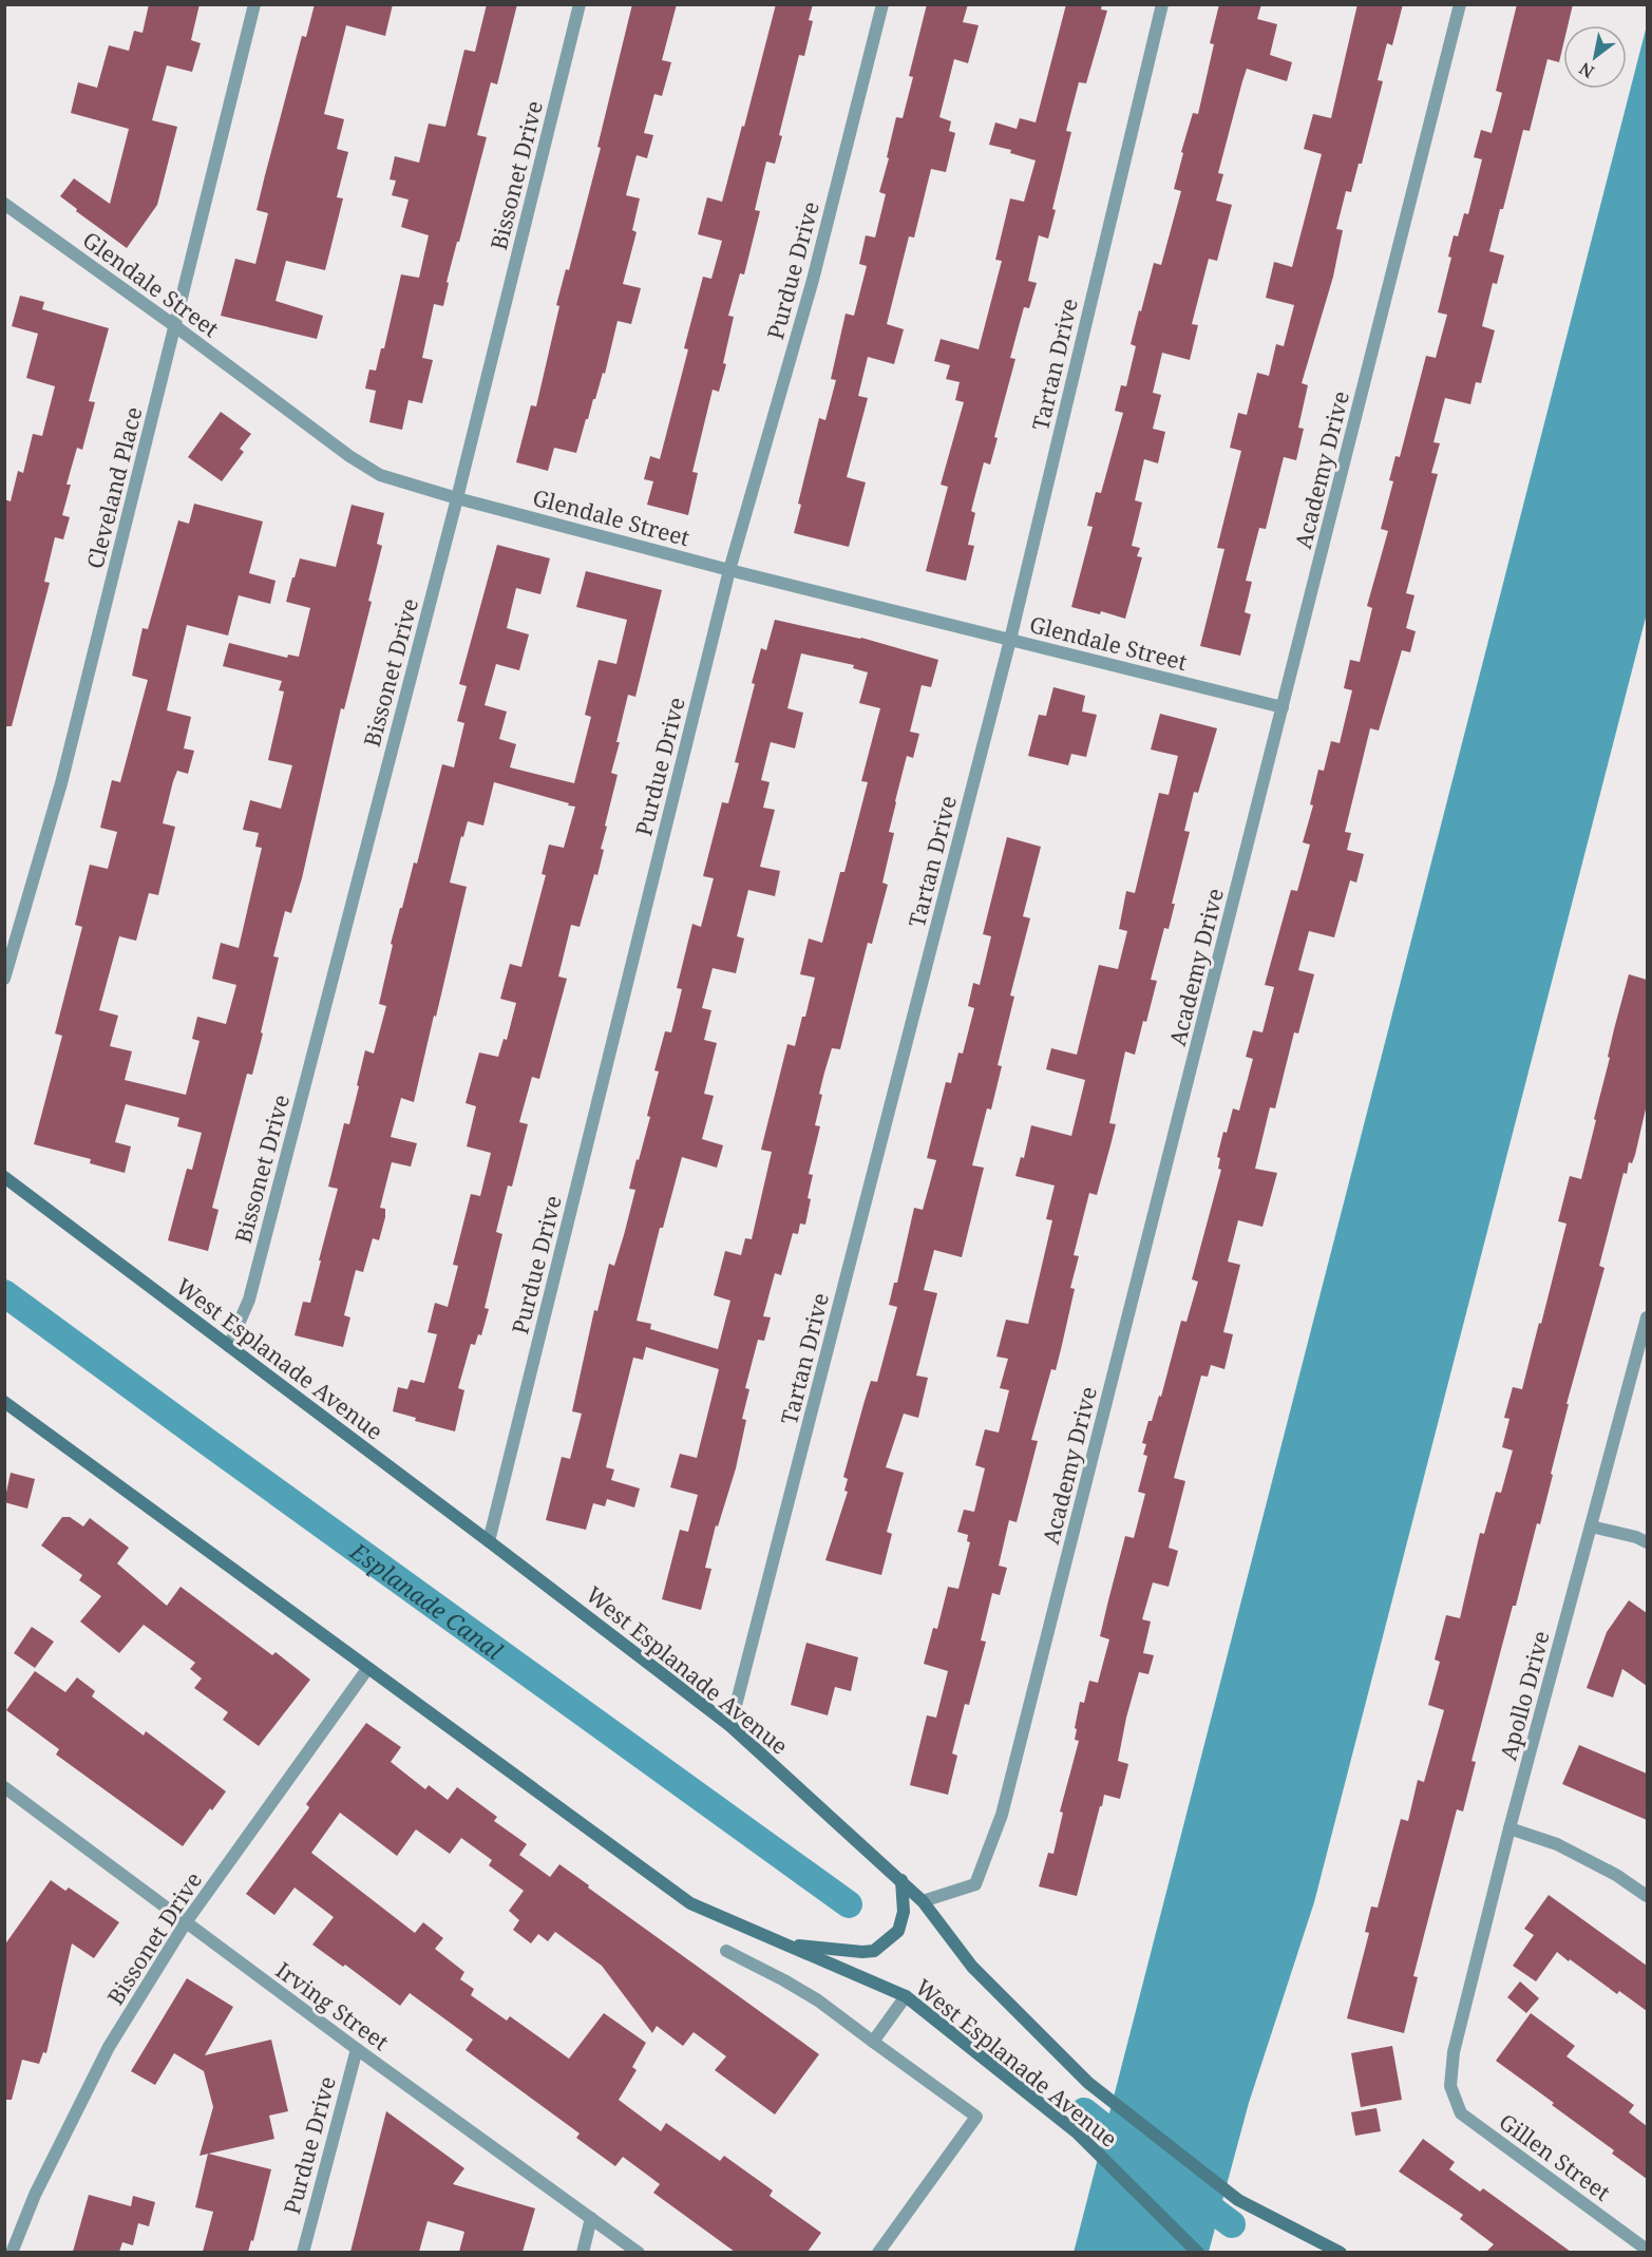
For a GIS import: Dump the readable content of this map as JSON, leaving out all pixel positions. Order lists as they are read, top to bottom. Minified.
{"streets":{"main road":["West Esplanade Avenue"],"street":["Bissonet Drive","Purdue Drive","Glendale Street","Tartan Drive","Academy Drive","Cleveland Place","Apollo Drive","Irving Street","Gillen Street"]},"crossings":[["Bissonet Drive","Glendale Street"],["Bissonet Drive","West Esplanade Avenue"],["Bissonet Drive","Irving Street"],["Purdue Drive","Glendale Street"],["Purdue Drive","West Esplanade Avenue"],["Purdue Drive","Irving Street"],["Glendale Street","Tartan Drive"],["Glendale Street","Academy Drive"],["Glendale Street","Cleveland Place"],["Tartan Drive","West Esplanade Avenue"],["Academy Drive","West Esplanade Avenue"],["Apollo Drive","Gillen Street"]],"water":["Esplanade Canal"],"north":"bottom left"}
